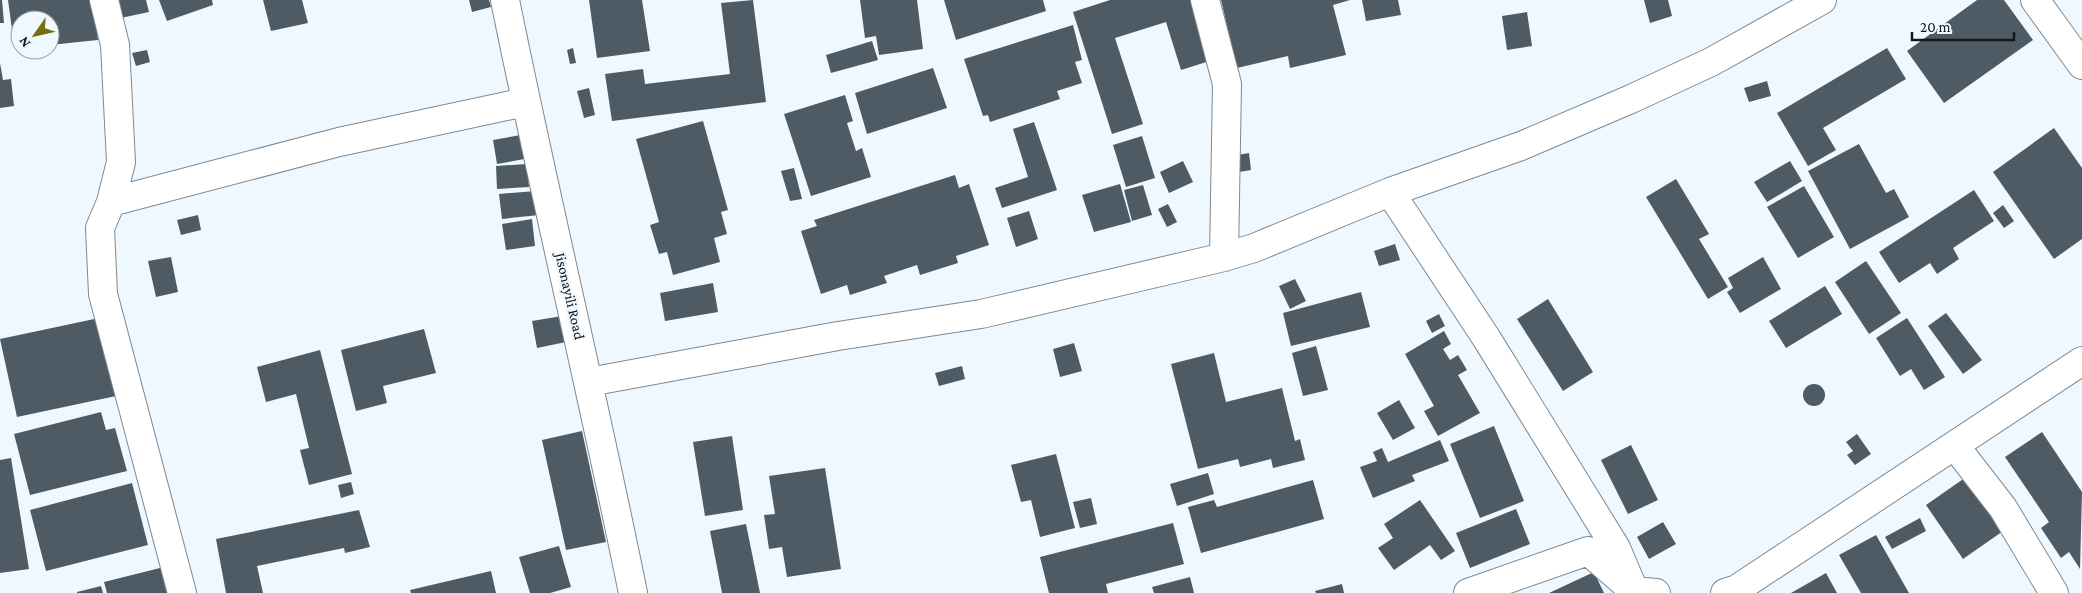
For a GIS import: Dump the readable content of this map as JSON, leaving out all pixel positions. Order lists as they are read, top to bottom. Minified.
{"streets":{"street":["Jisonayili Road"]},"scale_bar":"20 m","north":"bottom left"}
